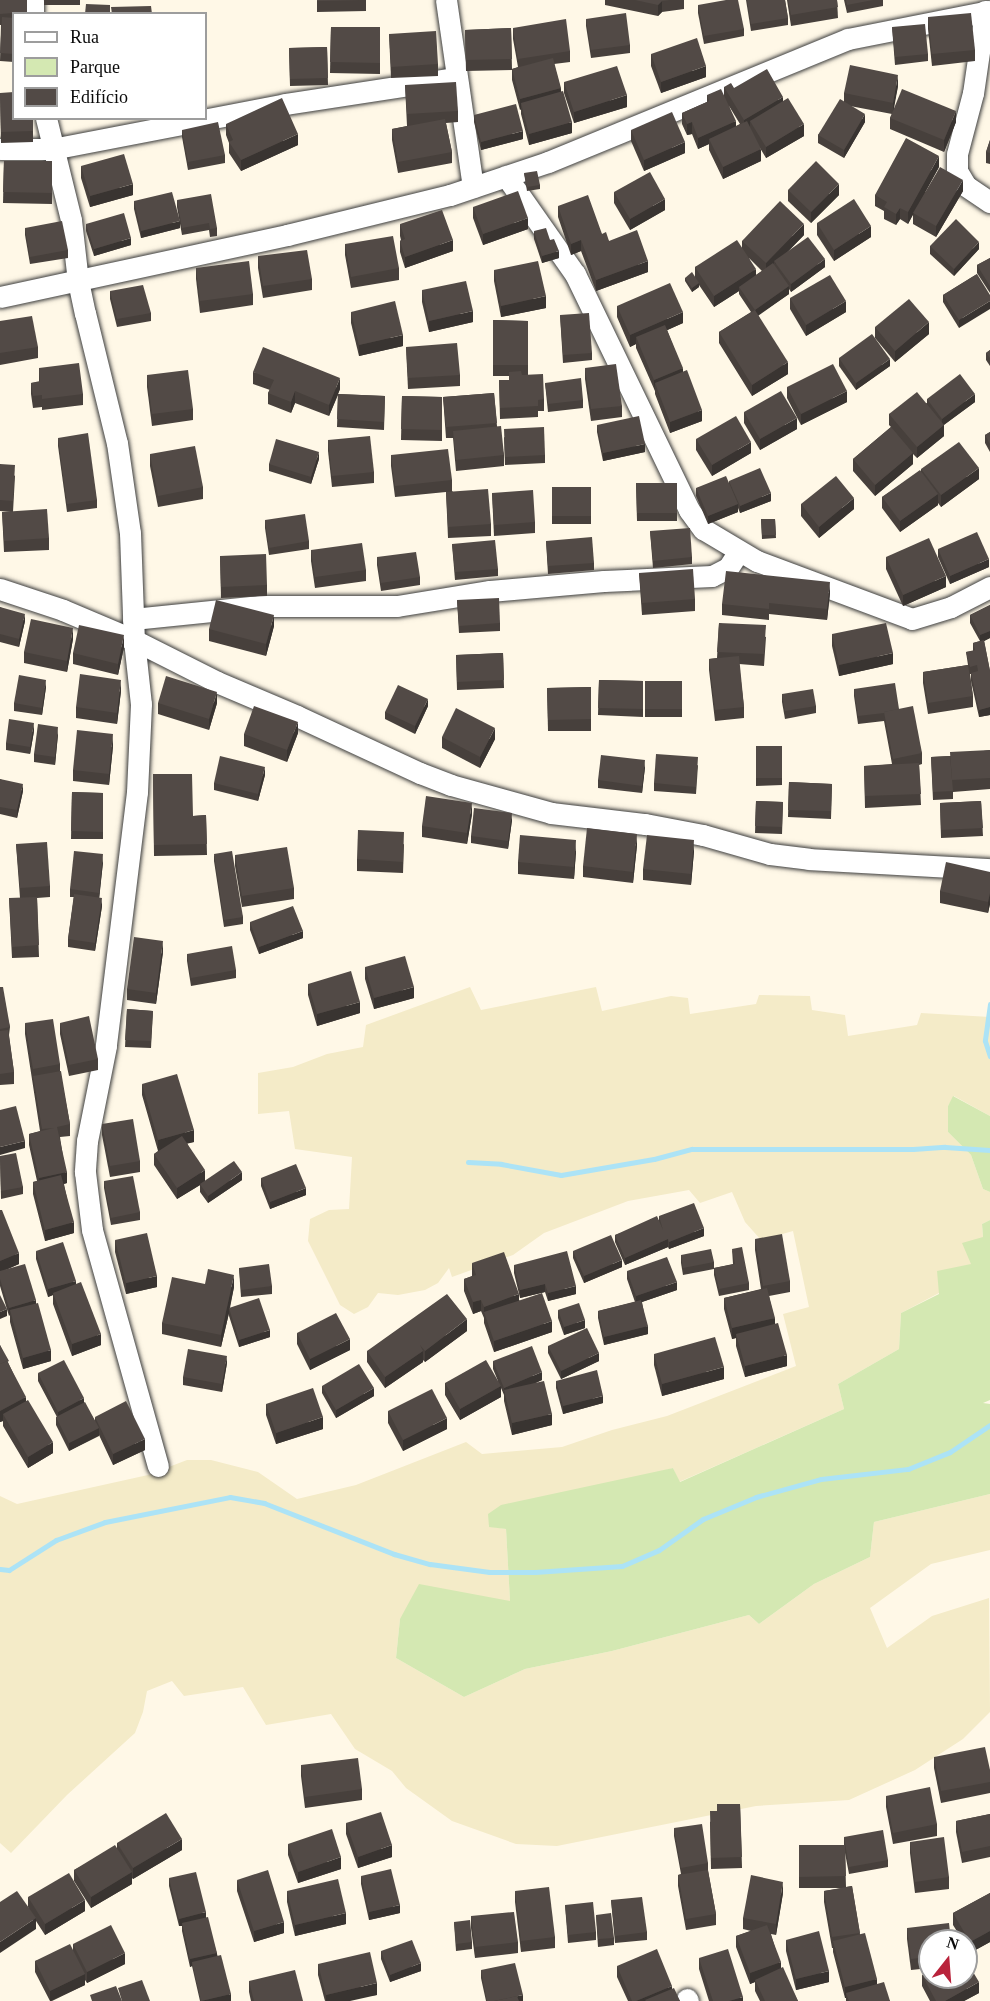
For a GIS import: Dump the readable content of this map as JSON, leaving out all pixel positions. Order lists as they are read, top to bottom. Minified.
{"legend":["Rua","Parque","Edifício"],"north":"top"}
